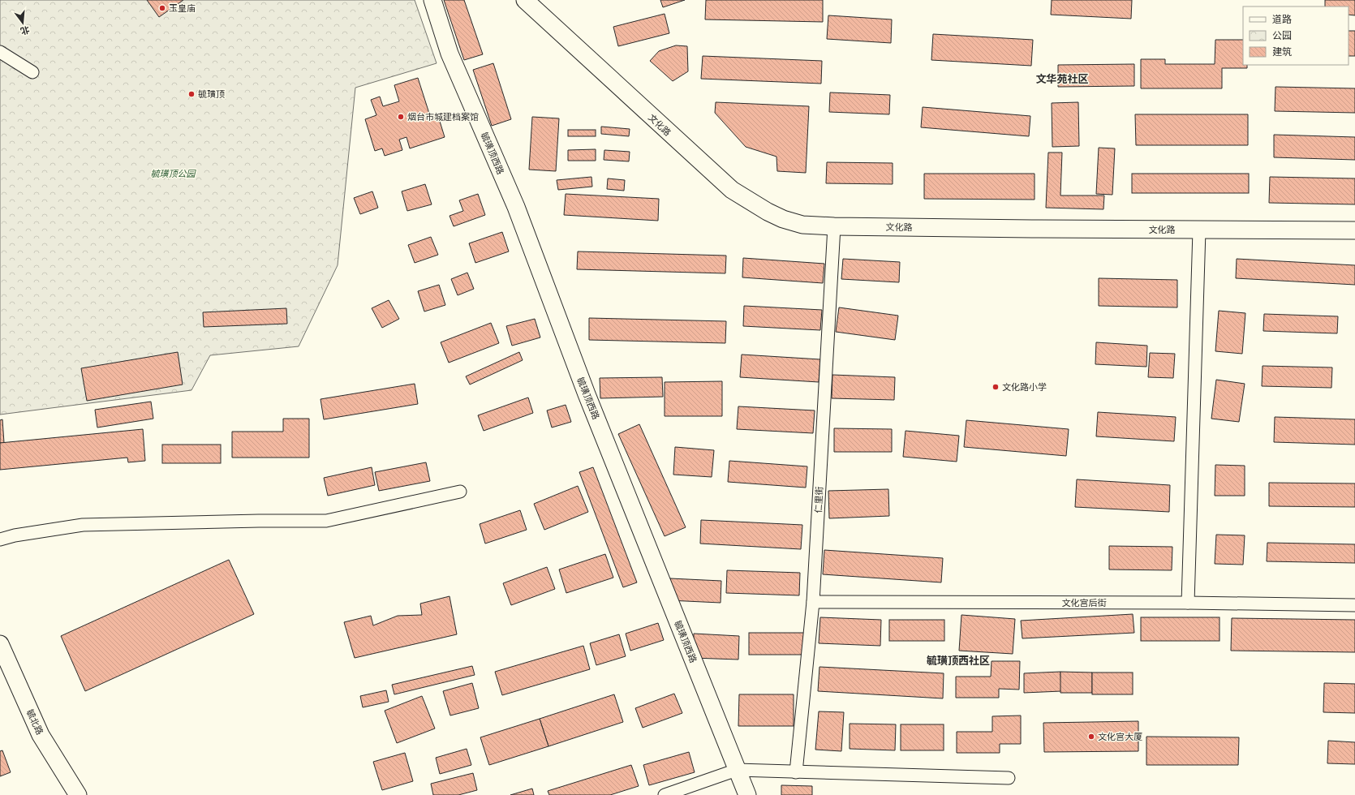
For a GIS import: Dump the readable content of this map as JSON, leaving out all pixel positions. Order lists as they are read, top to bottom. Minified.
{"streets":{"street":["文化路","毓璜顶西路","仁里街","文化宫后街","毓北路"]},"crossings":[["文化路","仁里街"],["仁里街","文化宫后街"]],"districts":["文华苑社区","毓璜顶西社区"],"parks":["毓璜顶公园"],"places":["玉皇庙","毓璜顶","烟台市城建档案馆","文化路小学","文化宫大厦"],"legend":["道路","公园","建筑"],"north":"bottom"}
